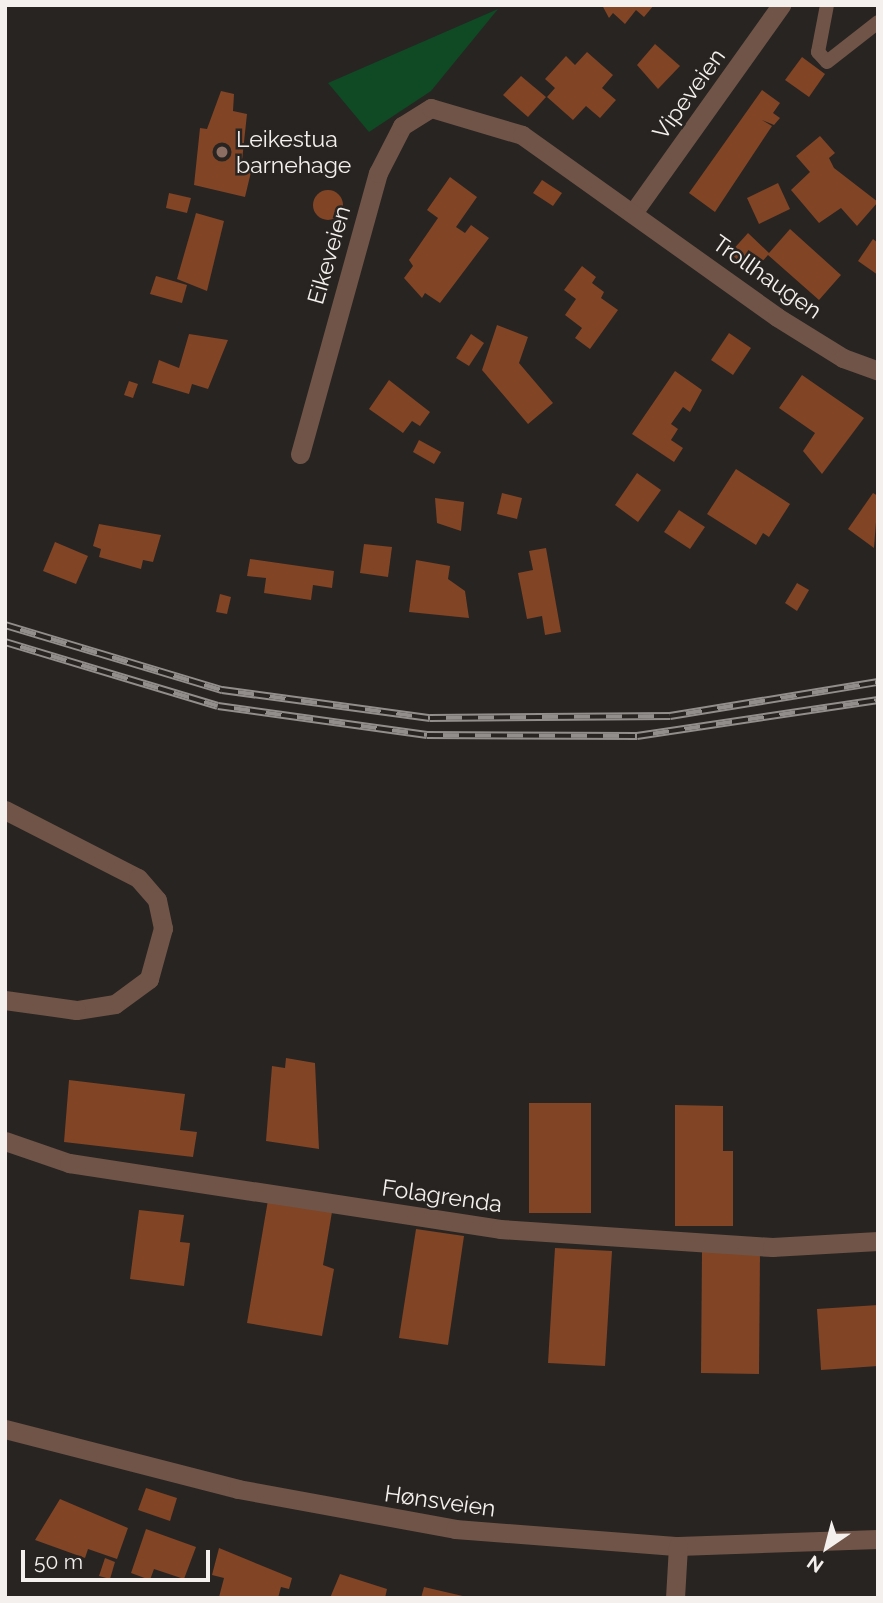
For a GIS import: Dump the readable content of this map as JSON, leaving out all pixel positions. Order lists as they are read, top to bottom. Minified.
{"streets":{"street":["Vipeveien","Eikeveien","Trollhaugen","Folagrenda","Hønsveien"]},"crossings":[["Vipeveien","Eikeveien"],["Vipeveien","Trollhaugen"],["Eikeveien","Trollhaugen"]],"places":["Leikestua barnehage"],"scale_bar":"50 m","north":"bottom left"}
